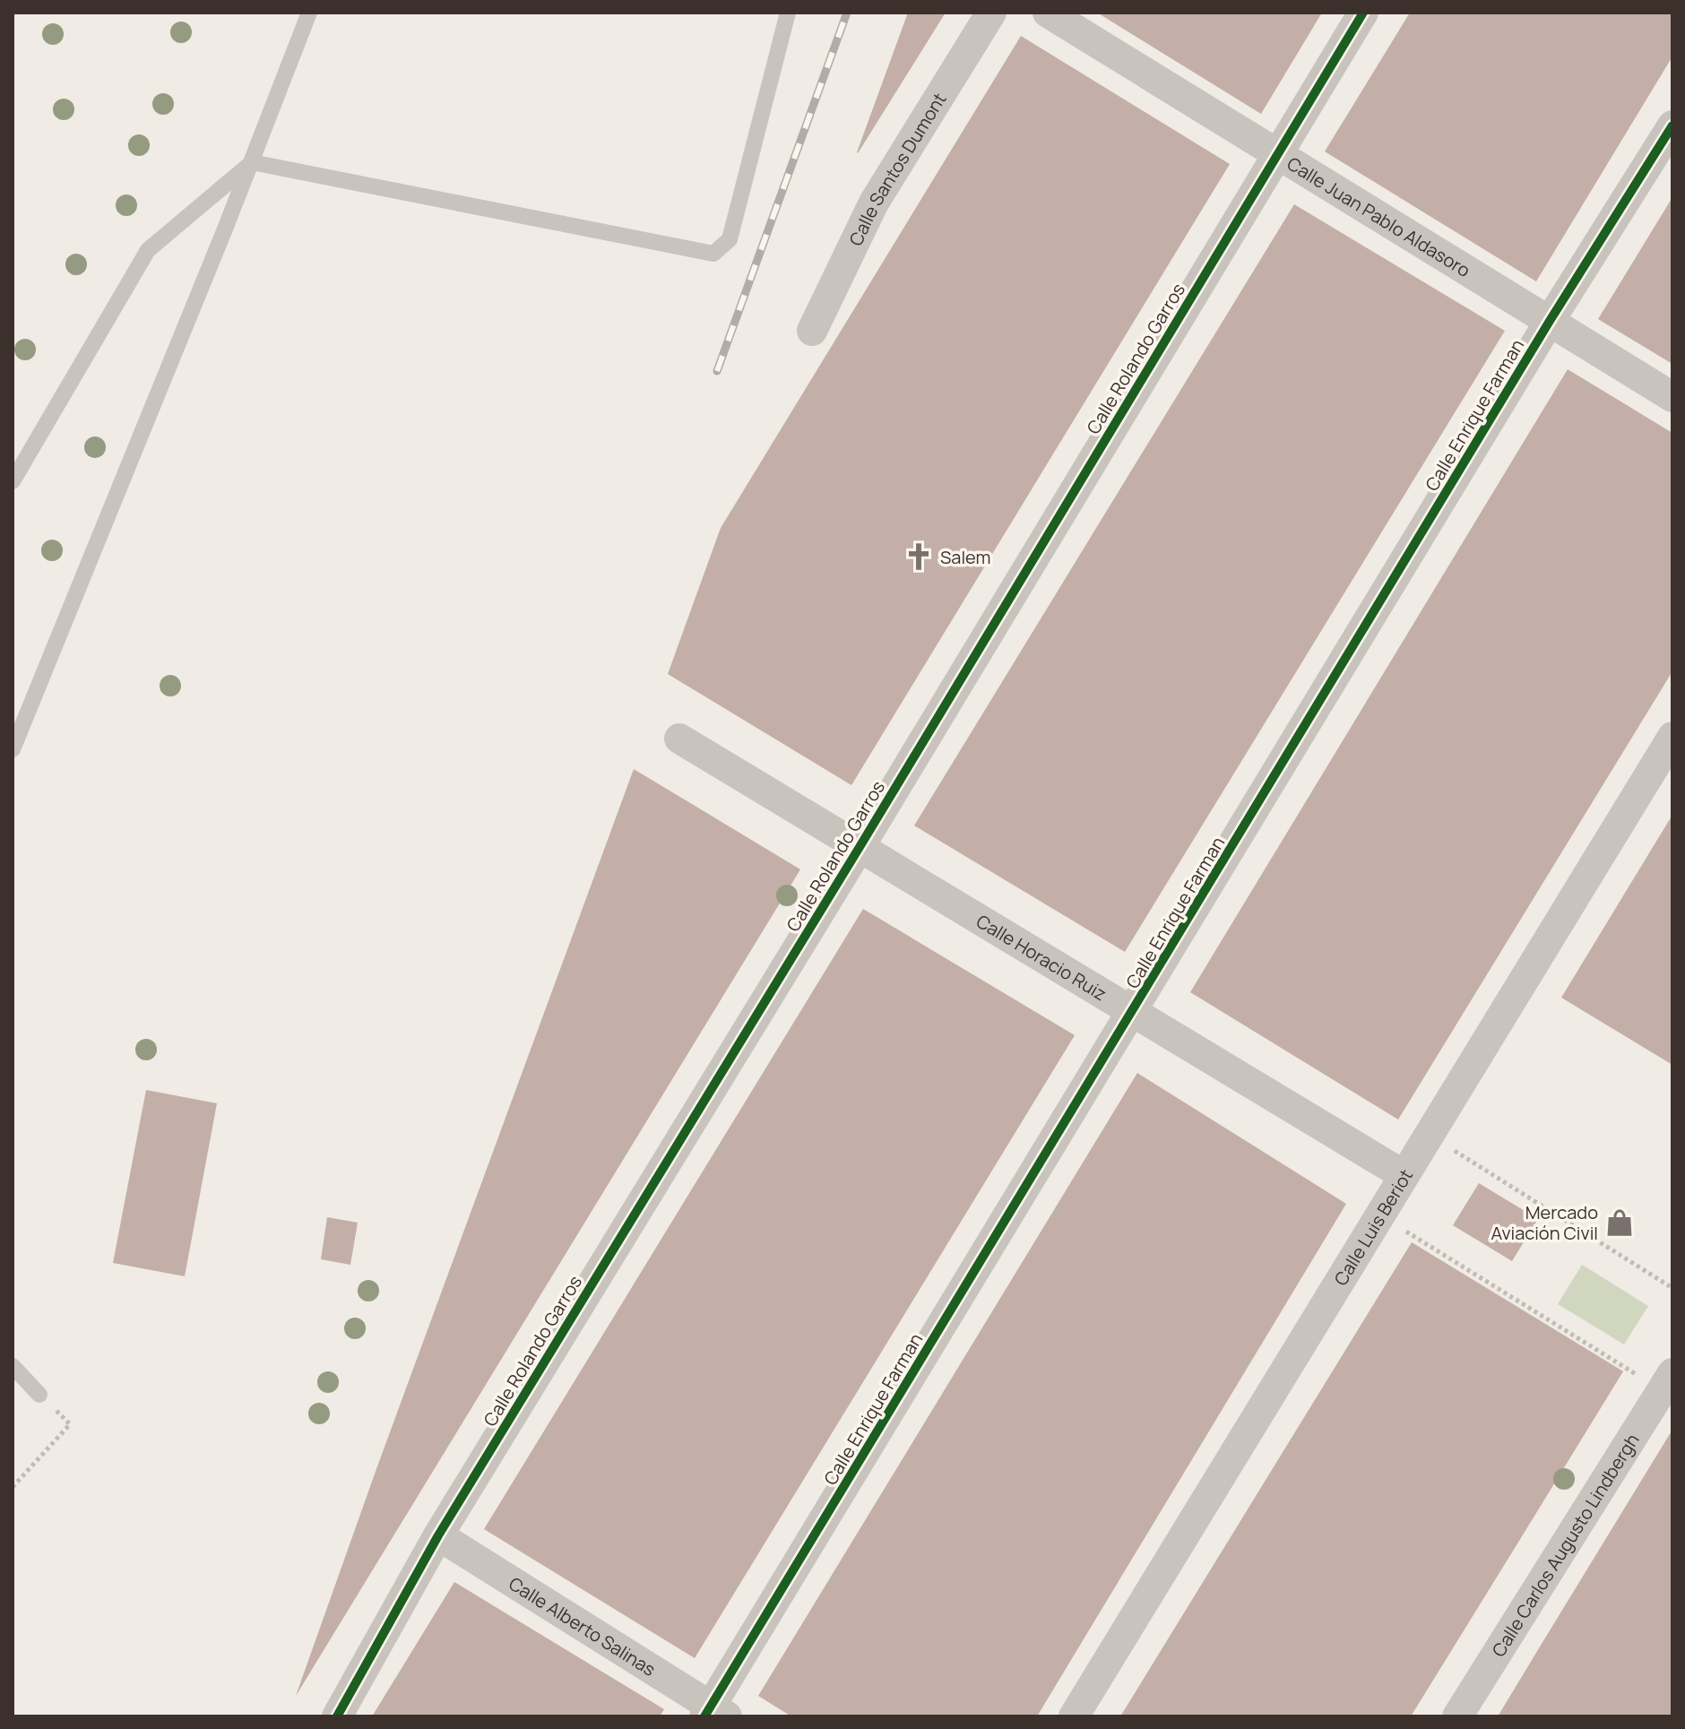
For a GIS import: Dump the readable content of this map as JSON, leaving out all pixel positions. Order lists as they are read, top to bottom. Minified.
{"streets":{"street":["Calle Santos Dumont","Calle Juan Pablo Aldasoro","Calle Rolando Garros","Calle Enrique Farman","Calle Horacio Ruiz","Calle Luis Beriot","Calle Carlos Augusto Lindbergh","Calle Alberto Salinas"]},"crossings":[["Calle Juan Pablo Aldasoro","Calle Rolando Garros"],["Calle Juan Pablo Aldasoro","Calle Enrique Farman"],["Calle Rolando Garros","Calle Horacio Ruiz"],["Calle Rolando Garros","Calle Alberto Salinas"],["Calle Enrique Farman","Calle Horacio Ruiz"],["Calle Enrique Farman","Calle Alberto Salinas"],["Calle Horacio Ruiz","Calle Luis Beriot"]],"places":{"church":["Salem"],"shop":["Mercado Aviación Civil"]}}
